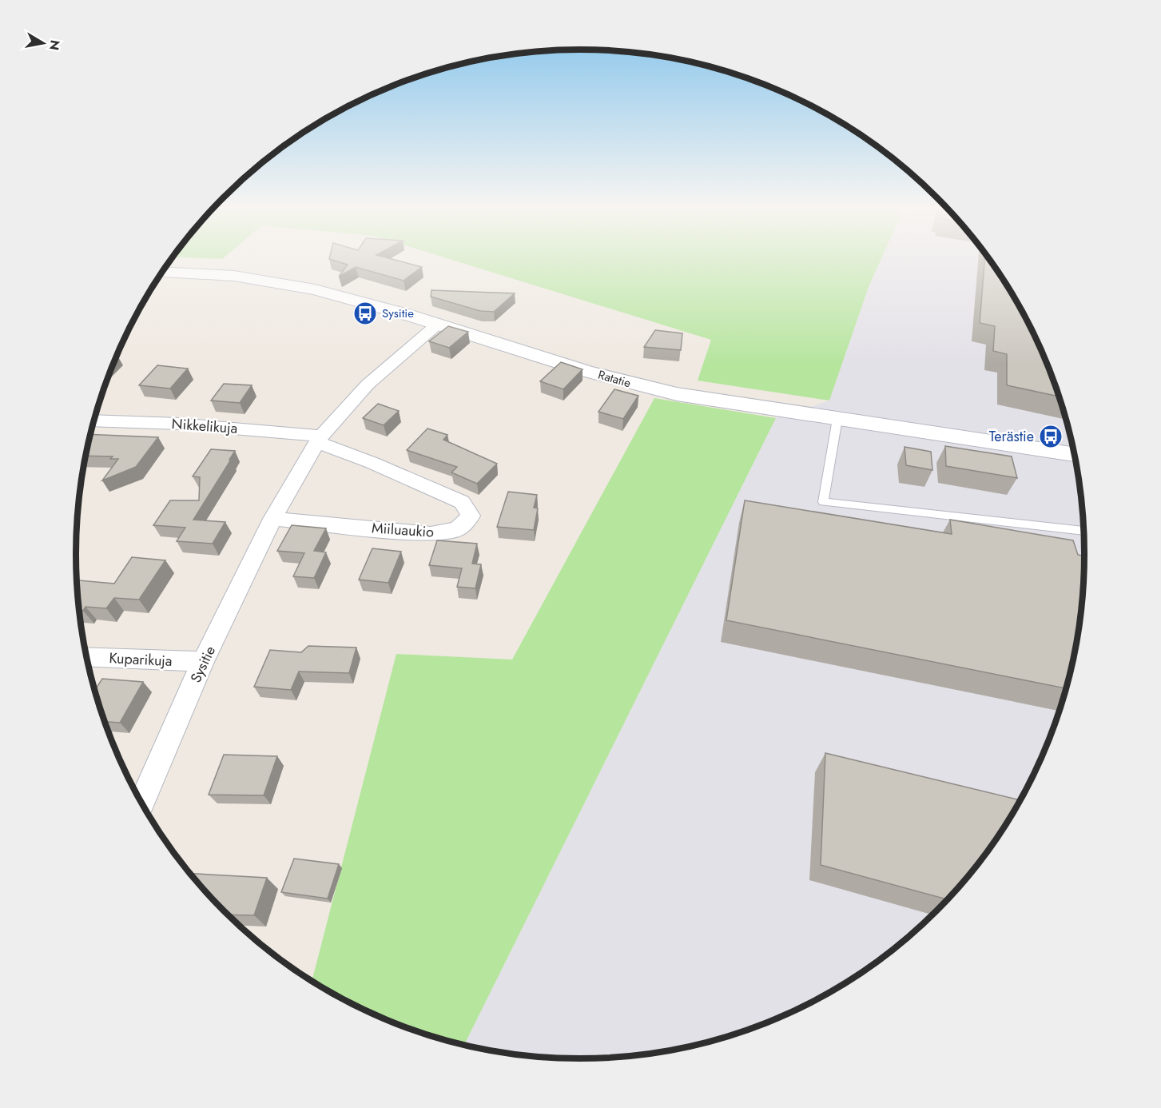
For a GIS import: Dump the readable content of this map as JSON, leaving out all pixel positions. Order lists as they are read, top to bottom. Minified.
{"streets":{"street":["Ratatie","Nikkelikuja","Miiluaukio","Kuparikuja","Sysitie"]},"crossings":[["Ratatie","Sysitie"],["Nikkelikuja","Miiluaukio"],["Nikkelikuja","Sysitie"],["Miiluaukio","Sysitie"],["Kuparikuja","Sysitie"]],"places":{"bus stop":["Sysitie","Terästie"]},"north":"right"}
